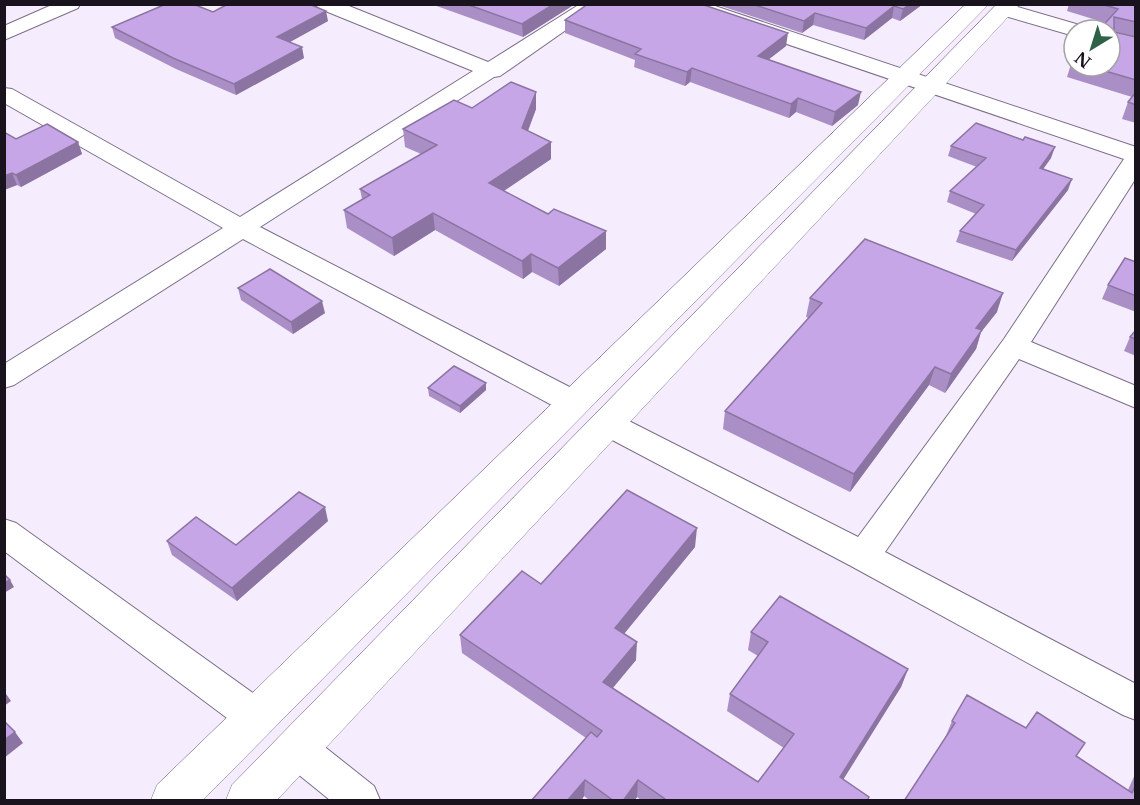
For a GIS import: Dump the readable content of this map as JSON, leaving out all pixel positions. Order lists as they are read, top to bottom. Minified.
{"north":"bottom left"}
